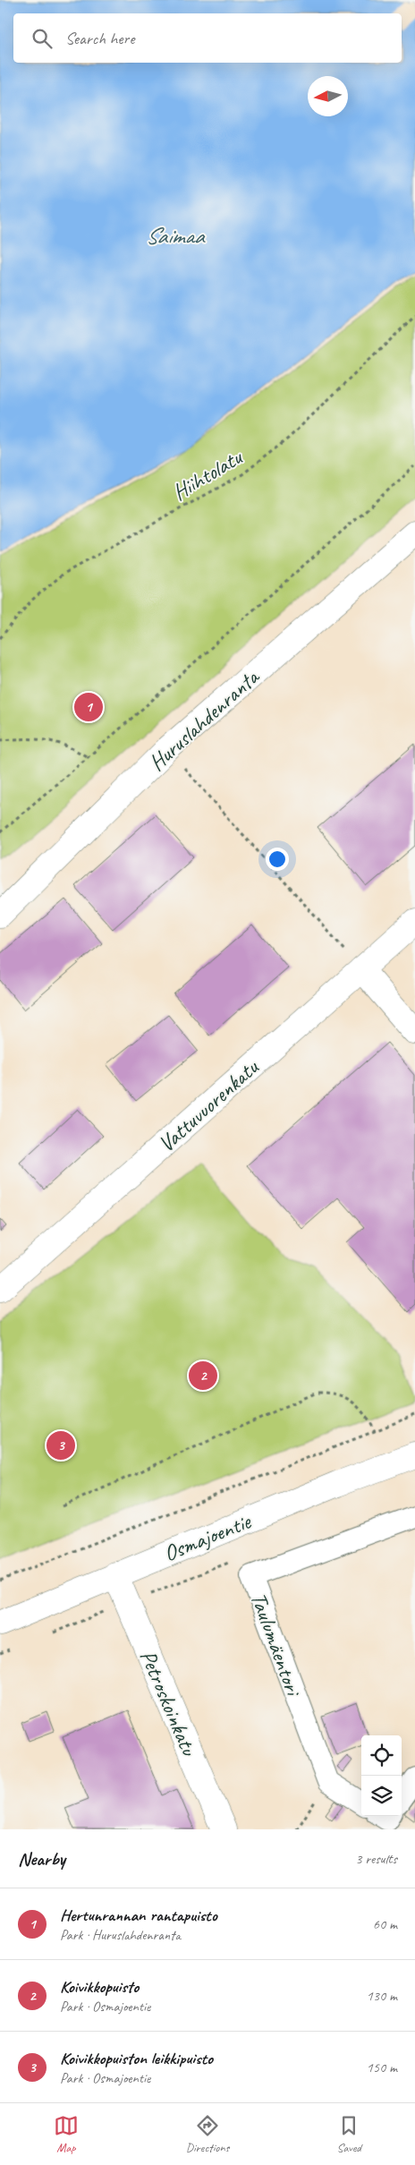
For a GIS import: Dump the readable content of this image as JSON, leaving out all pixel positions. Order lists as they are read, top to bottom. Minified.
{"streets":{"street":["Huruslahdenranta","Vattuvuorenkatu","Osmajoentie","Taulumäentori","Petroskoinkatu"],"path":["Hiihtolatu"]},"crossings":[["Osmajoentie","Petroskoinkatu"]],"water":["Saimaa"],"north":"left","page":{"search":"Search here","pins":["1","2","3"],"heading":["Nearby","3 results"],"list":[{"mark":"1","name":"Hertunrannan rantapuisto","note":"Park · Huruslahdenranta","value":"60 m"},{"mark":"2","name":"Koivikkopuisto","note":"Park · Osmajoentie","value":"130 m"},{"mark":"3","name":"Koivikkopuiston leikkipuisto","note":"Park · Osmajoentie","value":"150 m"}],"nav":["Map","Directions","Saved"]}}
